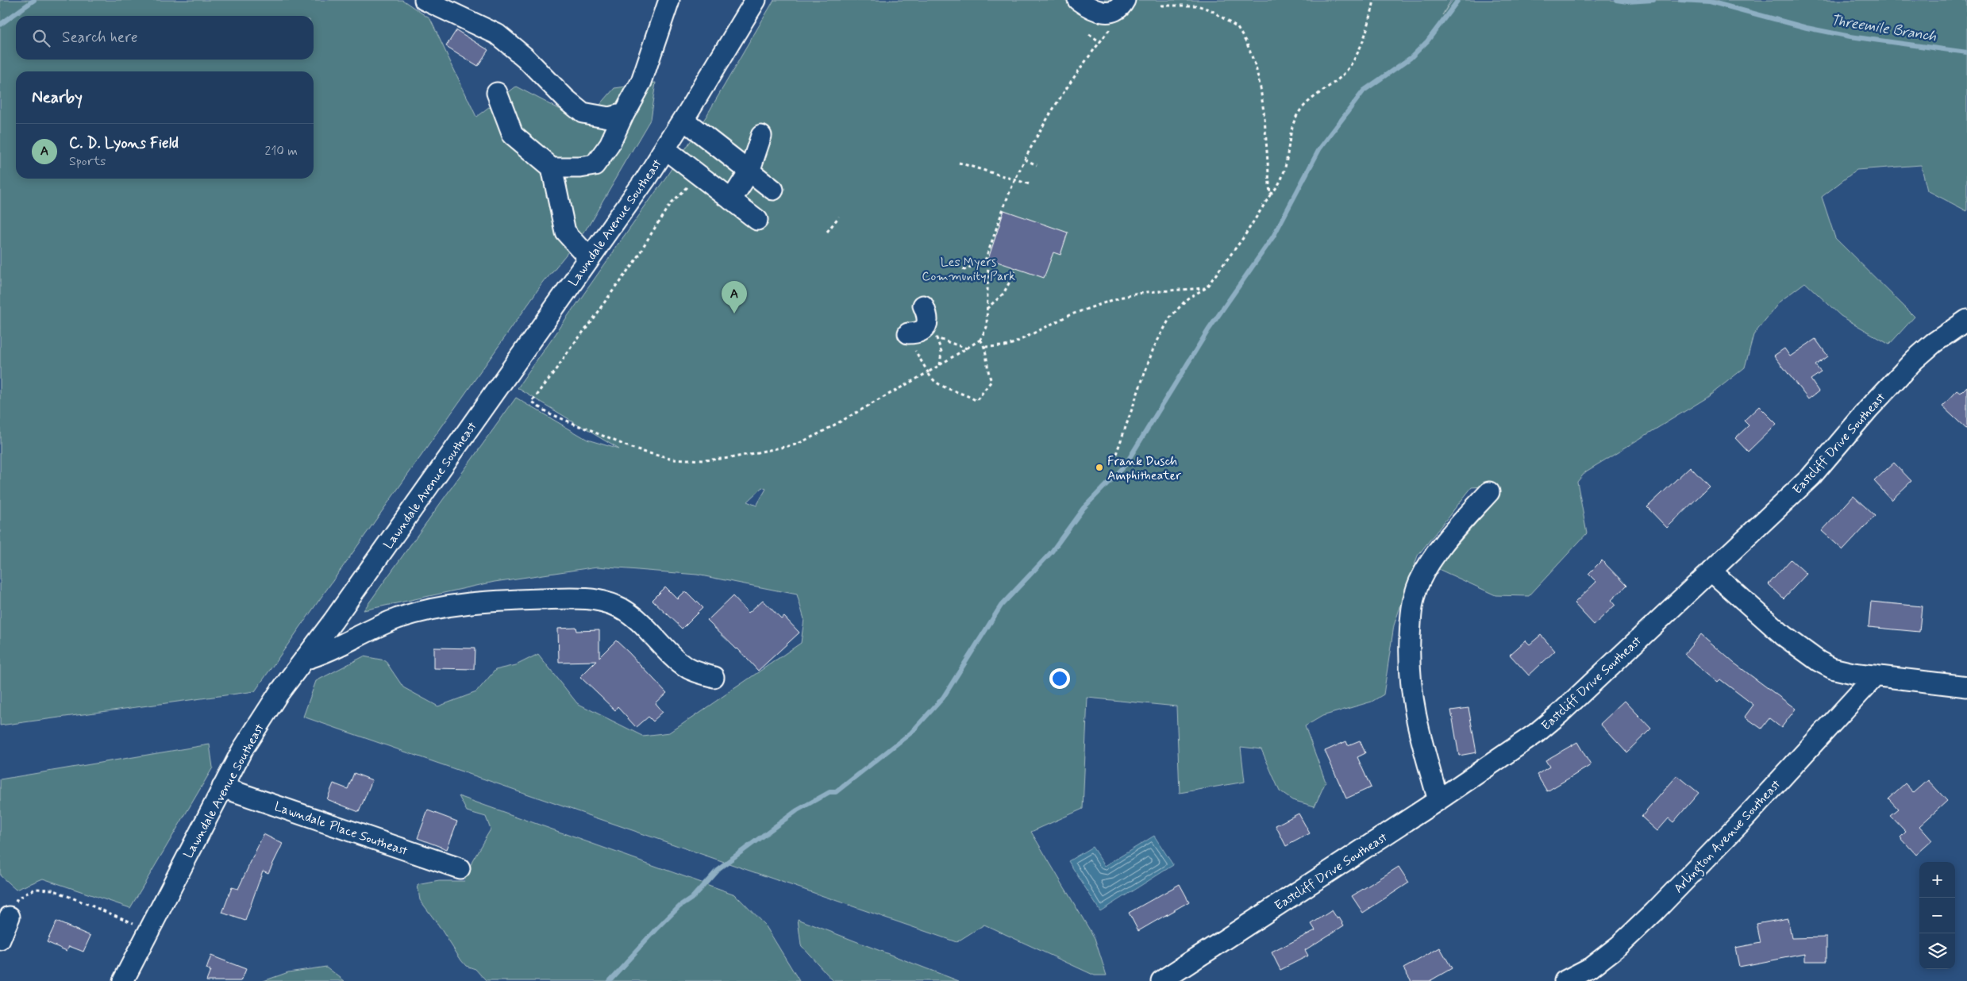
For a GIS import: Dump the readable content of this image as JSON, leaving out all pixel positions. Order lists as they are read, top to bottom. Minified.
{"streets":{"street":["Lawndale Avenue Southeast","Eastcliff Drive Southeast","Lawndale Place Southeast","Arlington Avenue Southeast"]},"crossings":[["Lawndale Avenue Southeast","Lawndale Place Southeast"]],"water":["Threemile Branch"],"parks":["Les Myers Community Park"],"places":["Frank Dusch Amphitheater"],"page":{"search":"Search here","heading":"Nearby","list":[{"mark":"A","name":"C. D. Lyons Field","note":"Sports","value":"210 m"}],"pins":"A","map_buttons":["+","−"]}}
